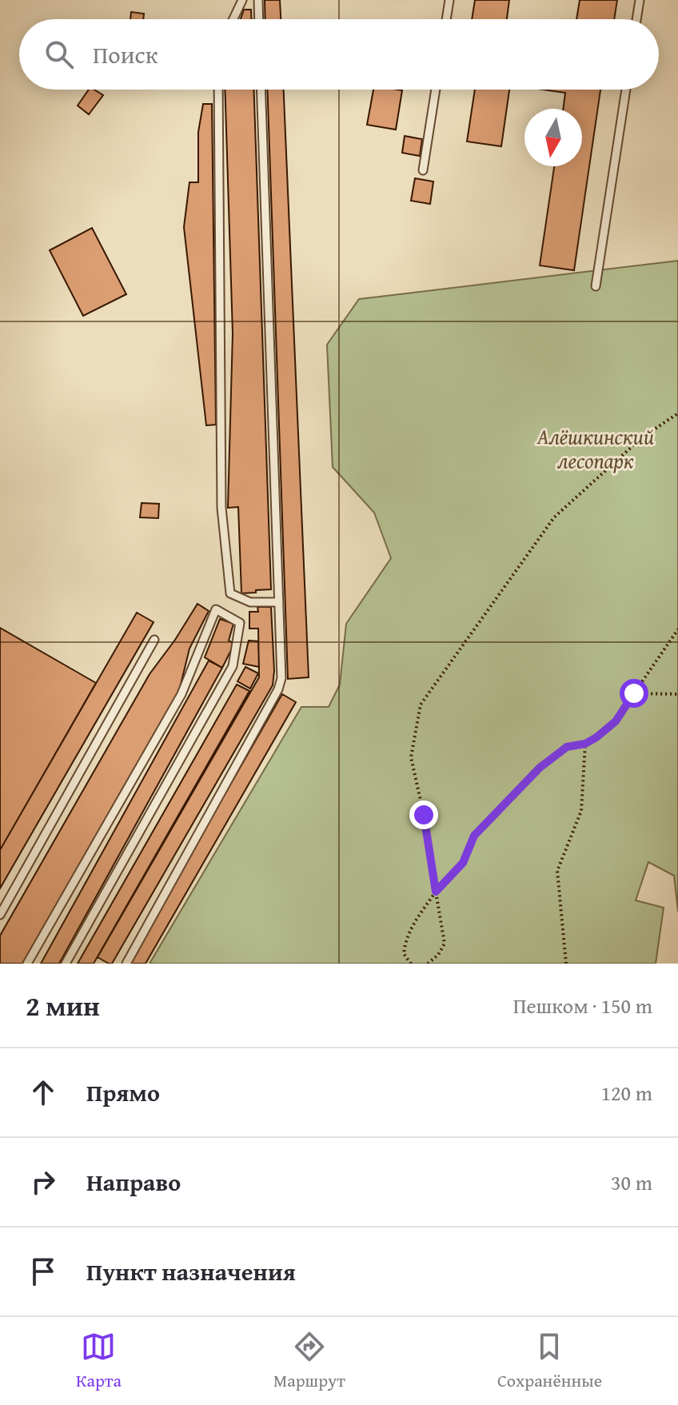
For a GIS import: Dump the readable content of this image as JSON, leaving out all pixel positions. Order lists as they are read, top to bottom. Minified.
{"parks":["Алёшкинский лесопарк"],"north":"bottom","page":{"search":"Поиск","heading":["2 мин","Пешком · 150 m"],"list":[["Прямо","120 m"],["Направо","30 m"],"Пункт назначения"],"nav":["Карта","Маршрут","Сохранённые"]}}
